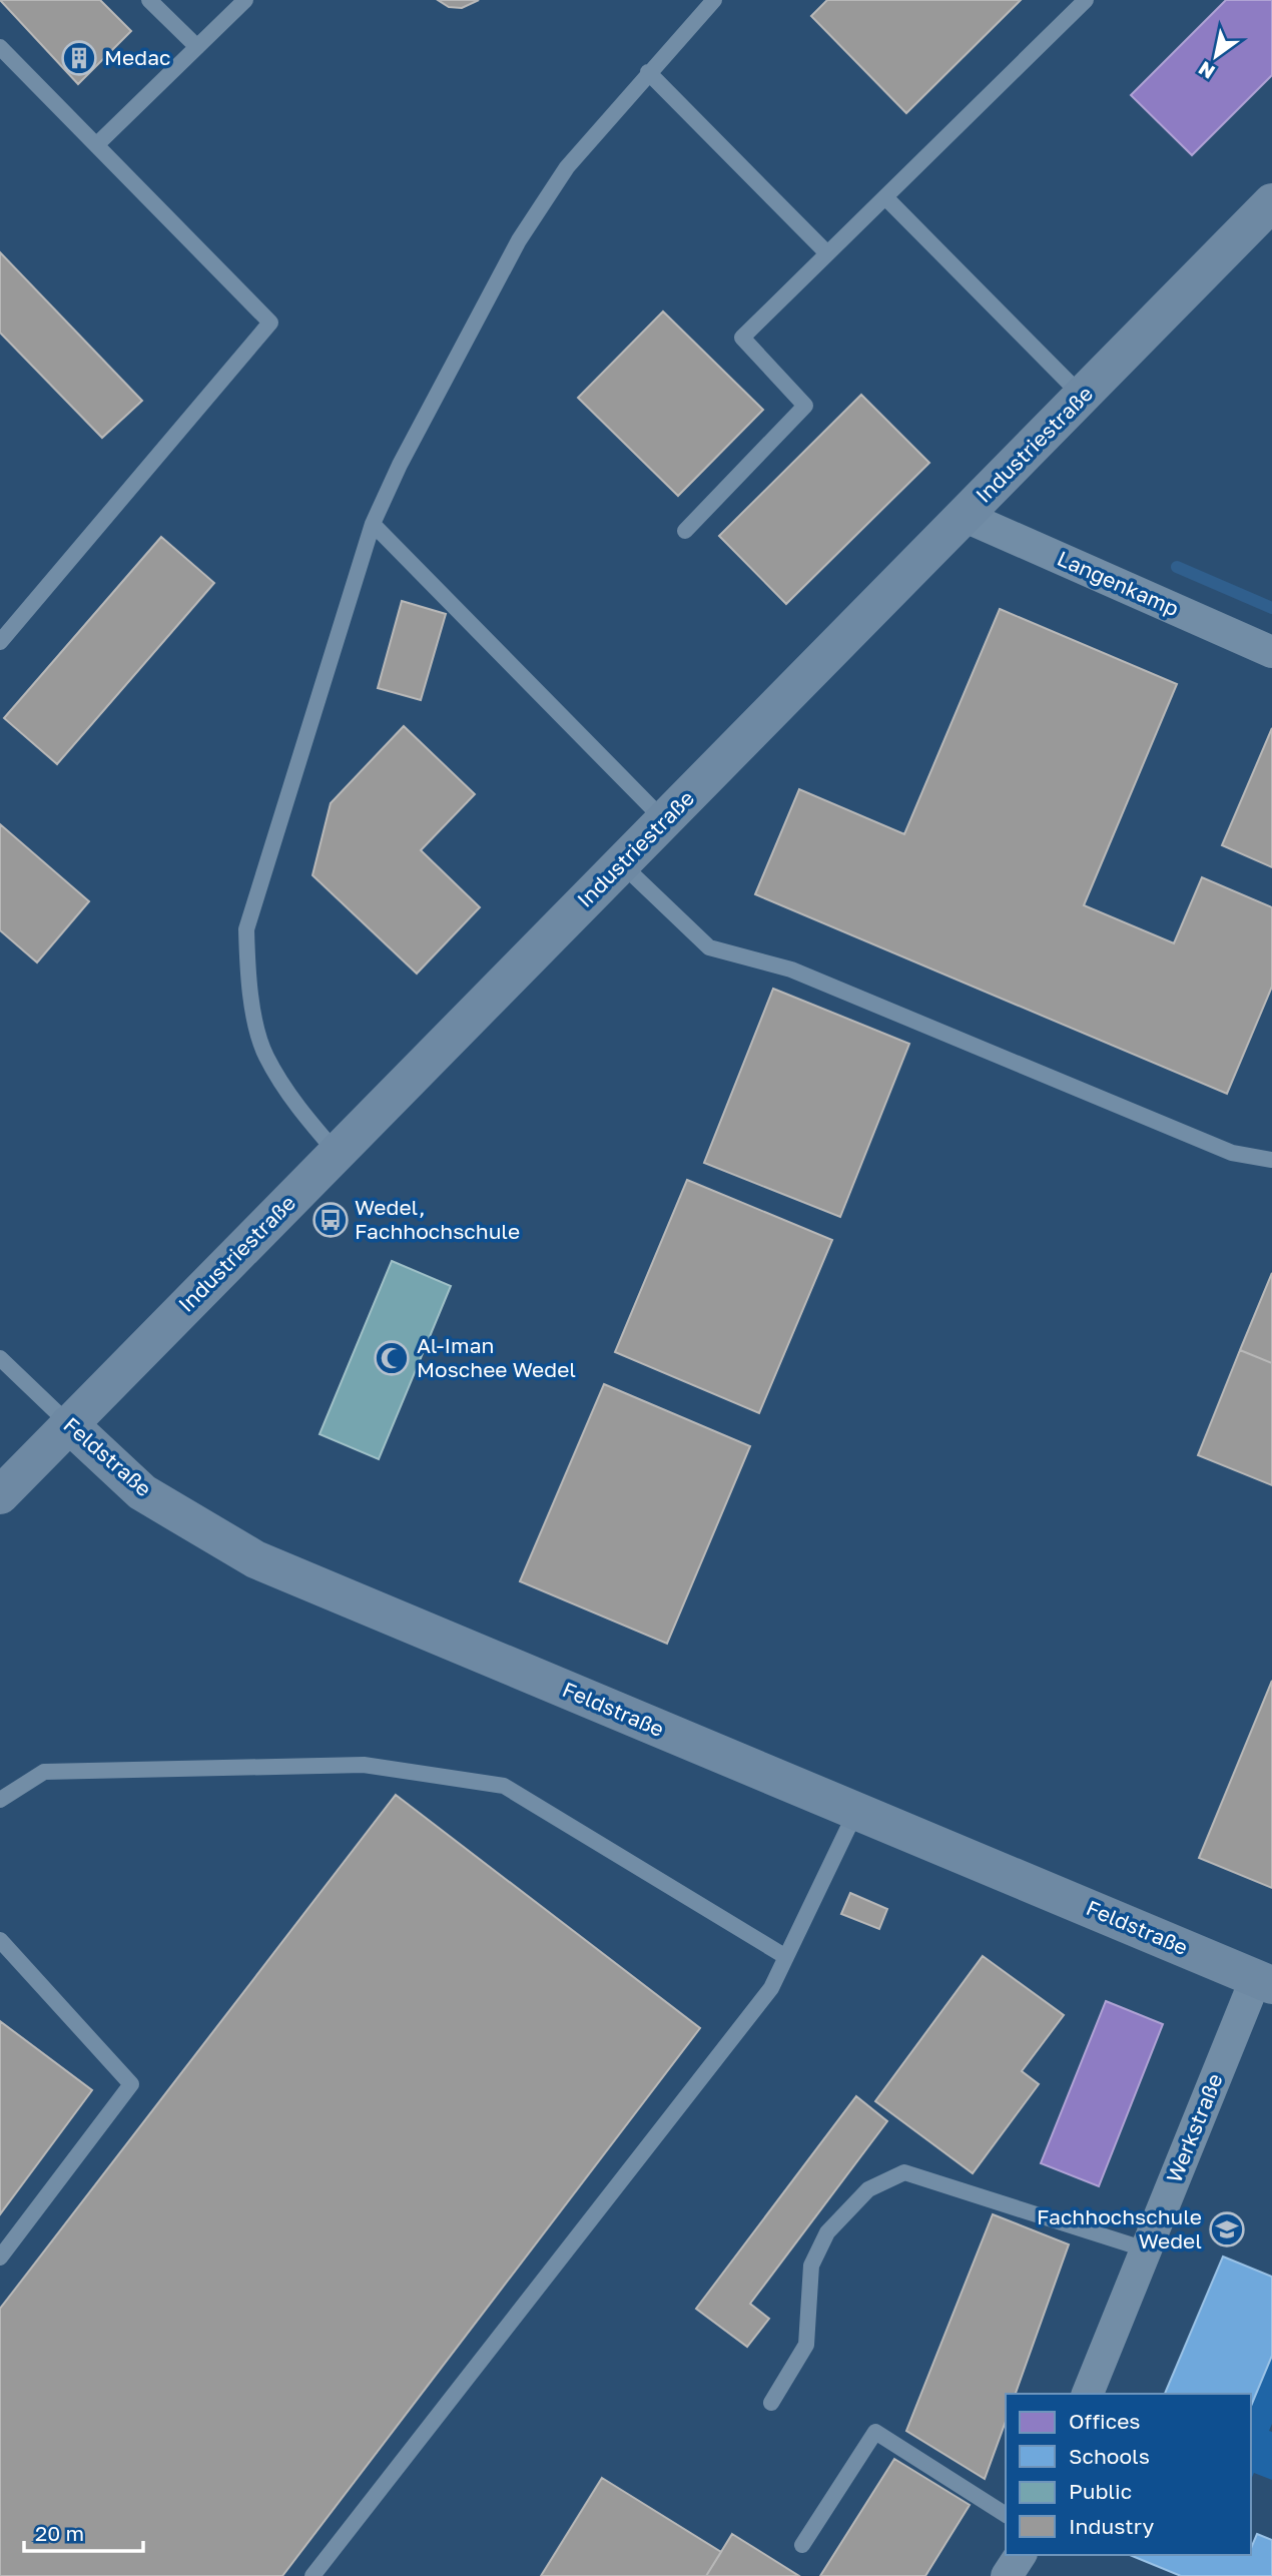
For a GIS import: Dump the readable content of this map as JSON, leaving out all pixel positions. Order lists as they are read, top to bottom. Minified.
{"streets":{"street":["Industriestraße","Langenkamp","Feldstraße","Werkstraße"]},"crossings":[["Industriestraße","Langenkamp"],["Industriestraße","Feldstraße"],["Feldstraße","Werkstraße"]],"places":{"building":["Medac"],"bus stop":["Wedel, Fachhochschule"],"mosque":["Al-Iman Moschee Wedel"],"school or university":["Fachhochschule Wedel"]},"legend":["Offices","Schools","Public","Industry"],"scale_bar":"20 m","north":"bottom left"}
